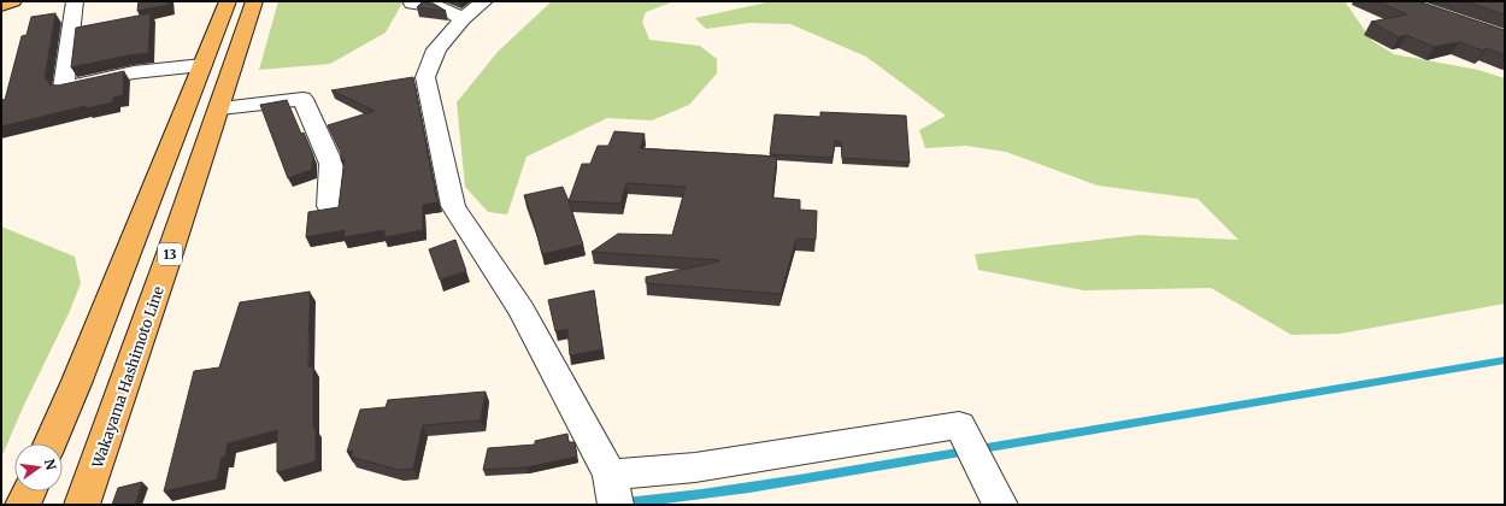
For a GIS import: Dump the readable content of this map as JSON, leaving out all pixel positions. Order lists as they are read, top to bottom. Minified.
{"streets":{"main road":["13","Wakayama Hashimoto Line"]},"north":"right"}
